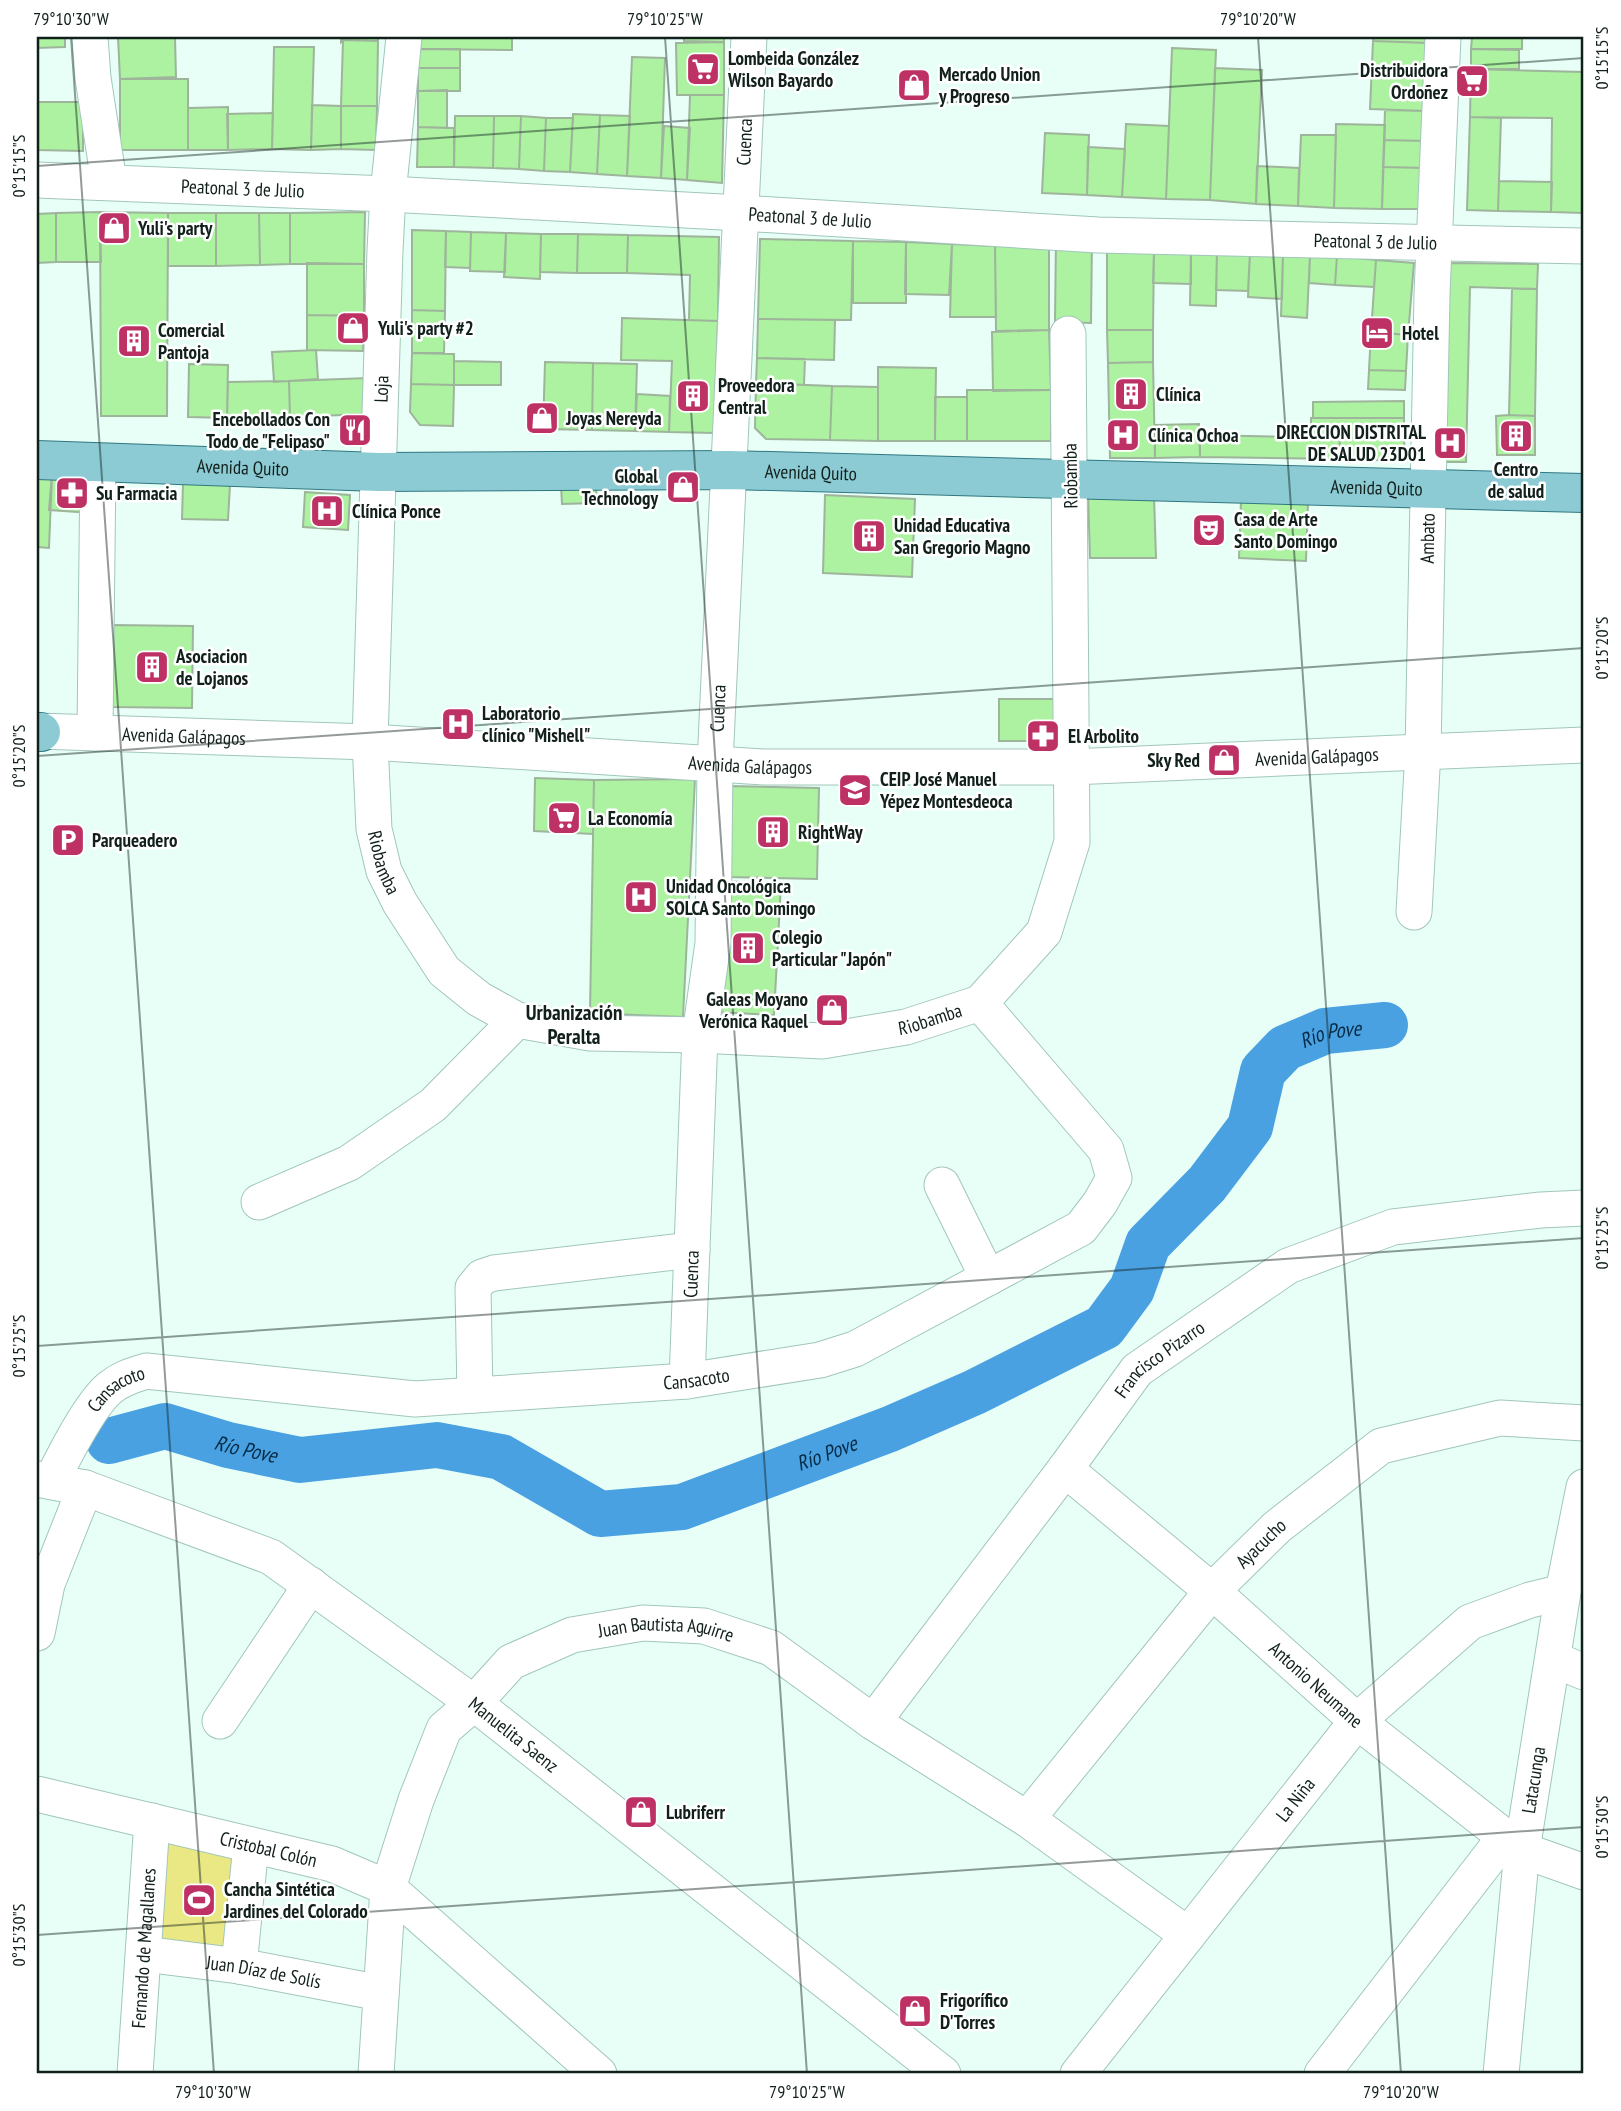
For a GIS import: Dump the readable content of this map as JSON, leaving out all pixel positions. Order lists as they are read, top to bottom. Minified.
{"streets":{"main road":["Avenida Quito"],"street":["Cuenca","Peatonal 3 de Julio","Loja","Riobamba","Ambato","Avenida Galápagos","Francisco Pizarro","Cansacoto","Ayacucho","Juan Bautista Aguirre","Antonio Neumane","Manuelita Saenz","Latacunga","La Niña","Cristobal Colón","Fernando de Magallanes","Juan Díaz de Solís"]},"crossings":[["Cuenca","Peatonal 3 de Julio"],["Cuenca","Avenida Quito"],["Cuenca","Riobamba"],["Cuenca","Avenida Galápagos"],["Cuenca","Cansacoto"],["Peatonal 3 de Julio","Loja"],["Peatonal 3 de Julio","Ambato"],["Loja","Avenida Quito"],["Loja","Riobamba"],["Loja","Avenida Galápagos"],["Avenida Quito","Riobamba"],["Avenida Quito","Ambato"],["Riobamba","Avenida Galápagos"],["Riobamba","Cansacoto"],["Ambato","Avenida Galápagos"],["Francisco Pizarro","Juan Bautista Aguirre"],["Francisco Pizarro","Antonio Neumane"],["Cansacoto","Manuelita Saenz"],["Ayacucho","Juan Bautista Aguirre"],["Ayacucho","Antonio Neumane"],["Juan Bautista Aguirre","Manuelita Saenz"],["Juan Bautista Aguirre","La Niña"],["Juan Bautista Aguirre","Cristobal Colón"],["Juan Bautista Aguirre","Juan Díaz de Solís"],["Antonio Neumane","Latacunga"],["Antonio Neumane","La Niña"],["Latacunga","La Niña"],["Cristobal Colón","Fernando de Magallanes"],["Fernando de Magallanes","Juan Díaz de Solís"]],"districts":["Urbanización Peralta"],"water":["Río Pove"],"places":{"supermarket":["Lombeida González Wilson Bayardo","Distribuidora Ordoñez","La Economía"],"shop":["Mercado Union y Progreso","Yuli's party","Yuli's party #2","Joyas Nereyda","Global Technology","Sky Red","Galeas Moyano Verónica Raquel","Lubriferr","Frigorífico D'Torres"],"hotel":["Hotel"],"building":["Comercial Pantoja","Clínica","Proveedora Central","Centro de salud","Unidad Educativa San Gregorio Magno","Asociacion de Lojanos","RightWay","Colegio Particular \"Japón\""],"restaurant":["Encebollados Con Todo de \"Felipaso\""],"hospital":["Clínica Ochoa","DIRECCION DISTRITAL DE SALUD 23D01","Clínica Ponce","Laboratorio clínico \"Mishell\"","Unidad Oncológica SOLCA Santo Domingo"],"pharmacy":["Su Farmacia","El Arbolito"],"theatre":["Casa de Arte Santo Domingo"],"school or university":["CEIP José Manuel Yépez Montesdeoca"],"parking":["Parqueadero"],"sports":["Cancha Sintética Jardines del Colorado"]},"coordinates":["79°10'30\"W","79°10'25\"W","79°10'20\"W","0°15'15\"S","0°15'20\"S","0°15'25\"S","0°15'30\"S"]}
